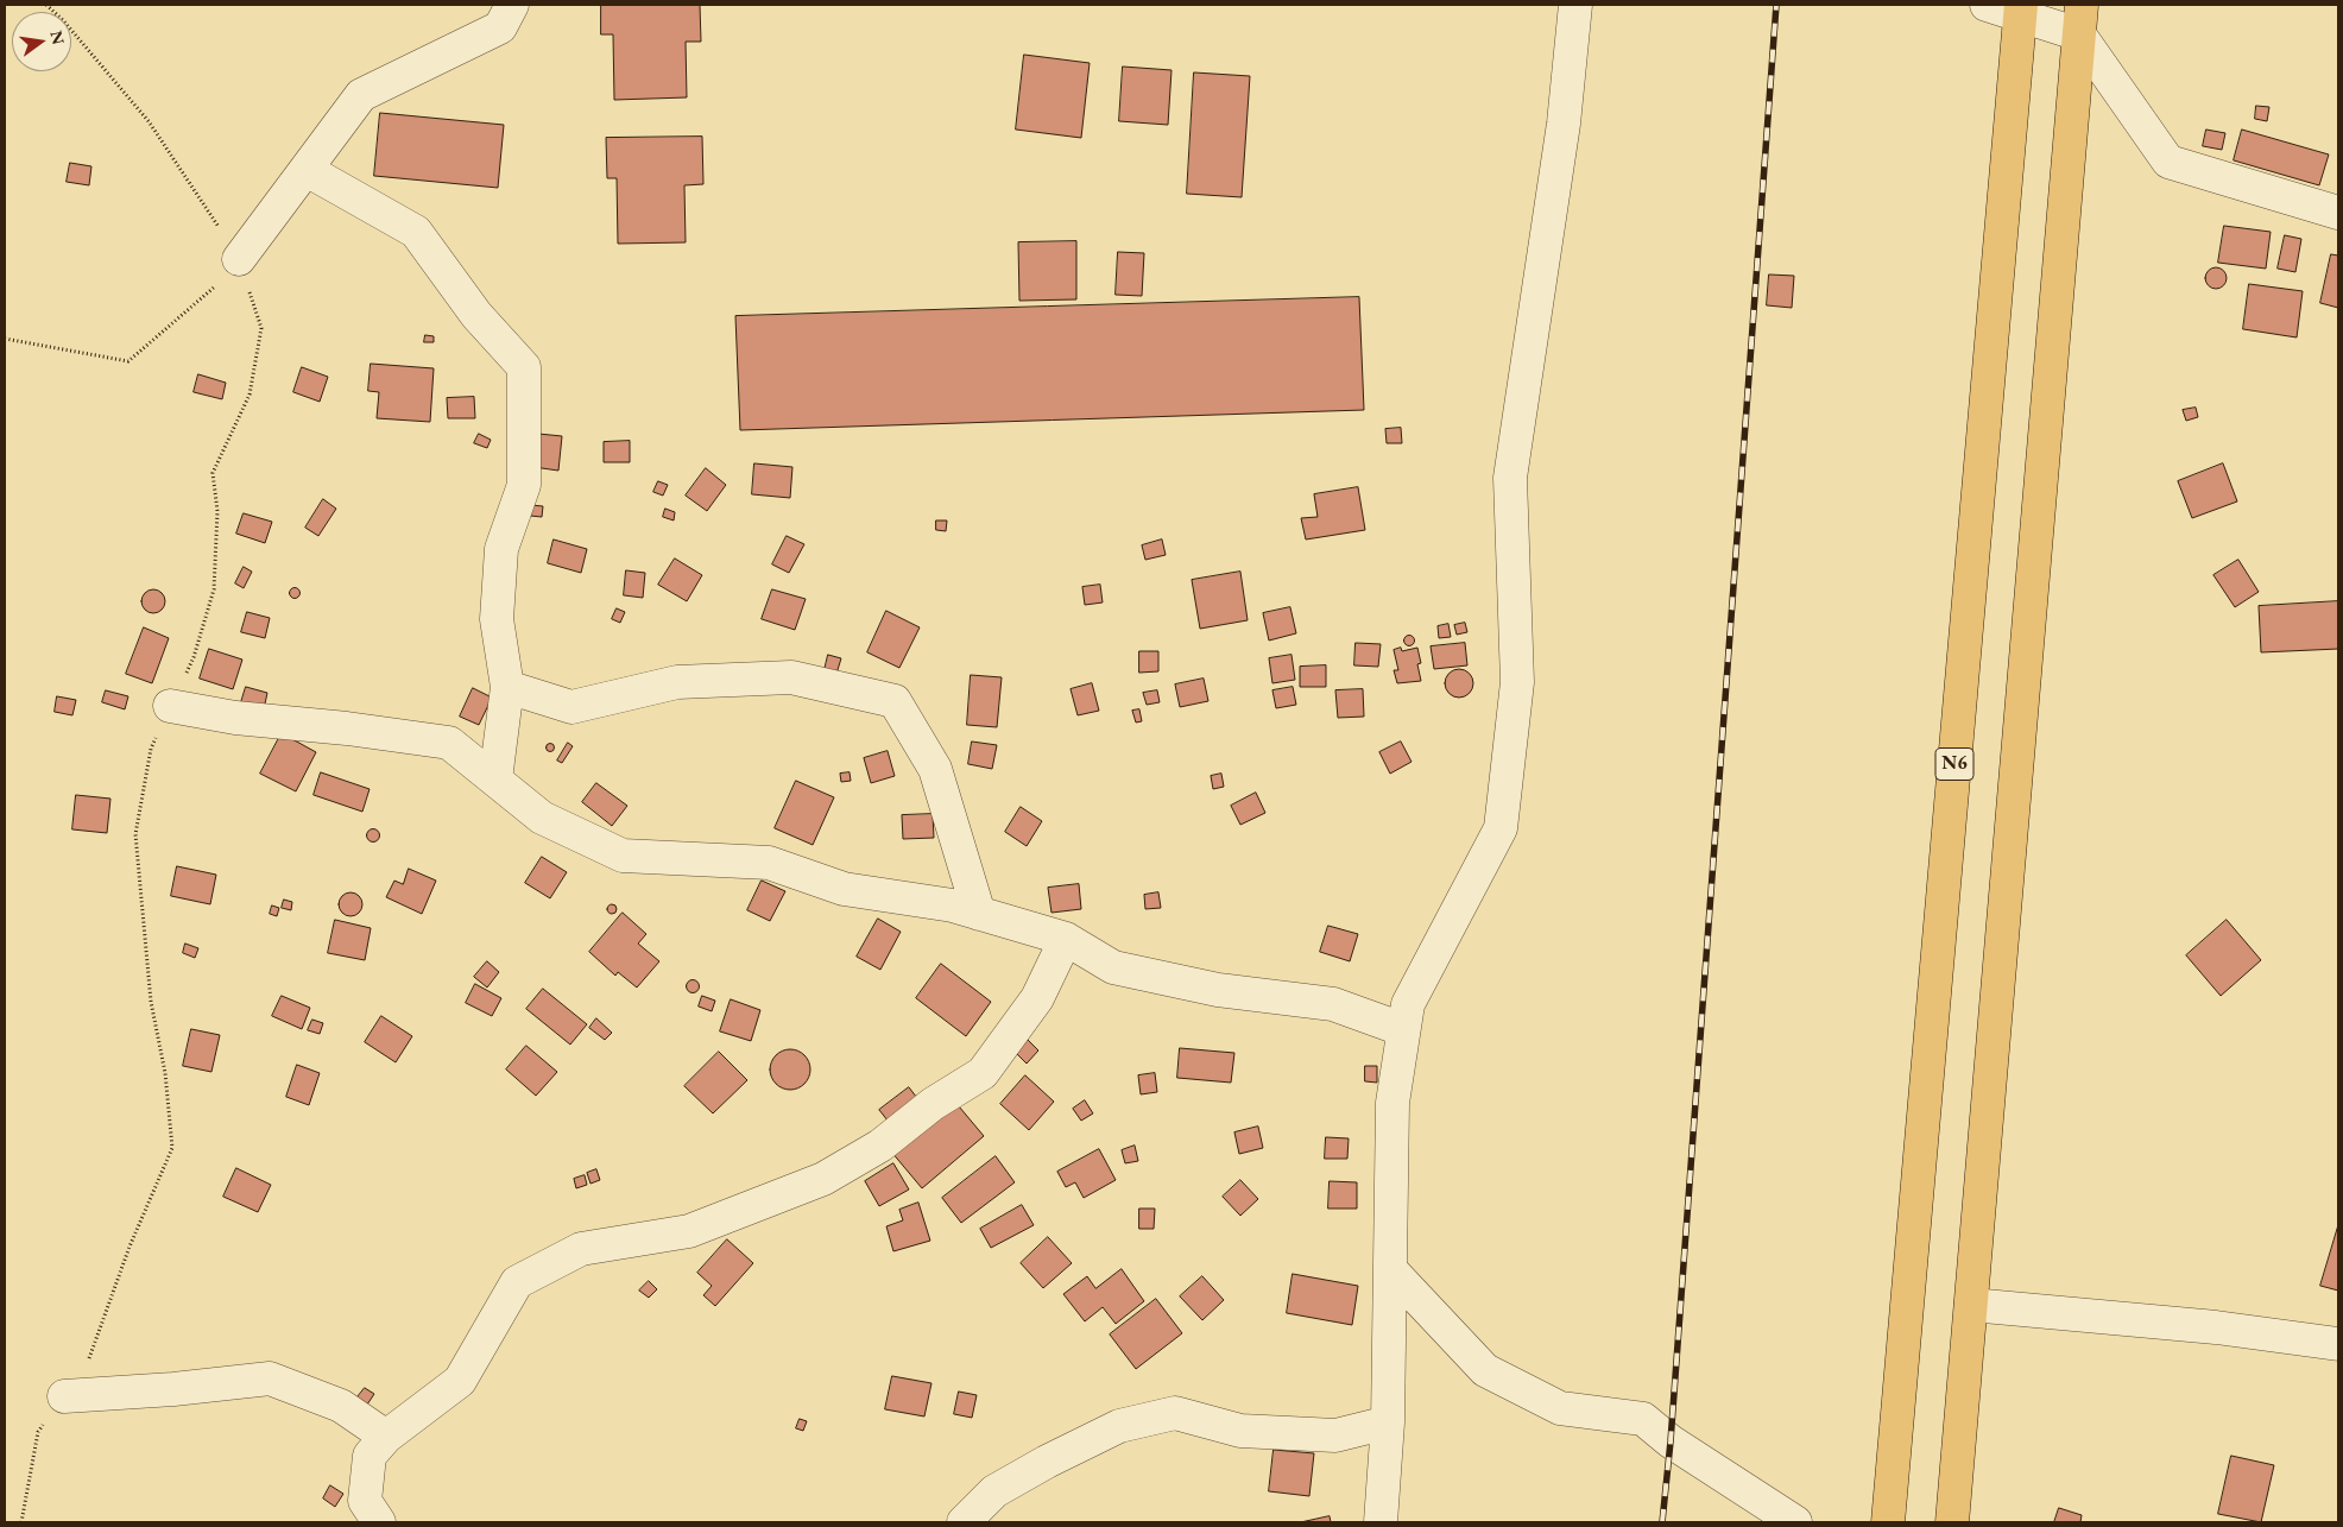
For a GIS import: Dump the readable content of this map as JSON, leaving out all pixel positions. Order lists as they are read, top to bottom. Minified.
{"streets":{"highway":["N6"]},"north":"right"}
